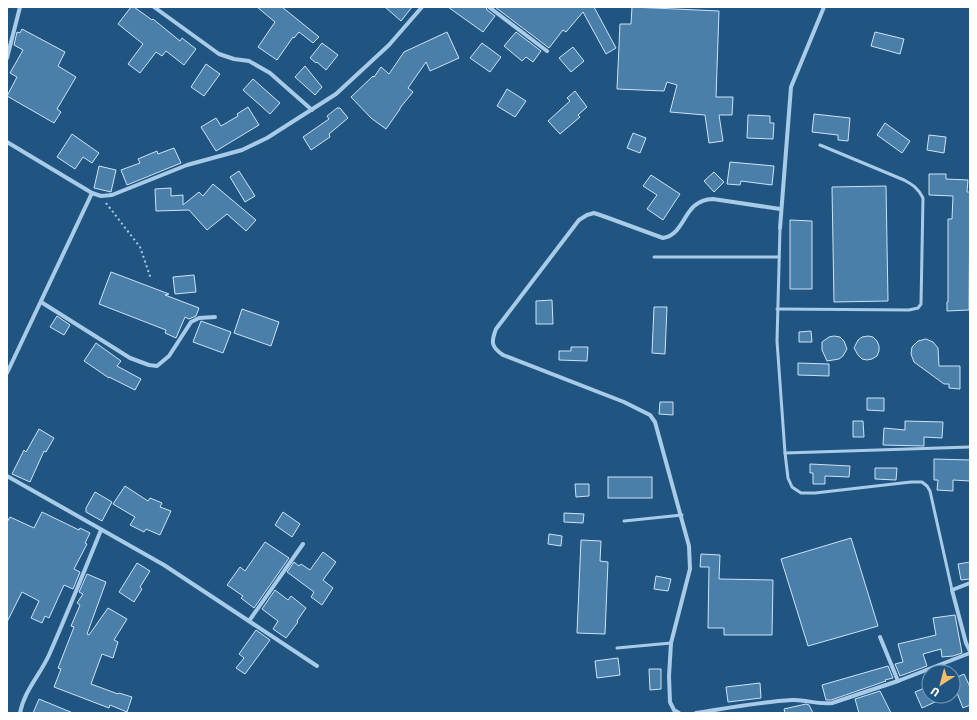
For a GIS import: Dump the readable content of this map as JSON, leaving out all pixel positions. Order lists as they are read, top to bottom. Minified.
{"north":"bottom left"}
